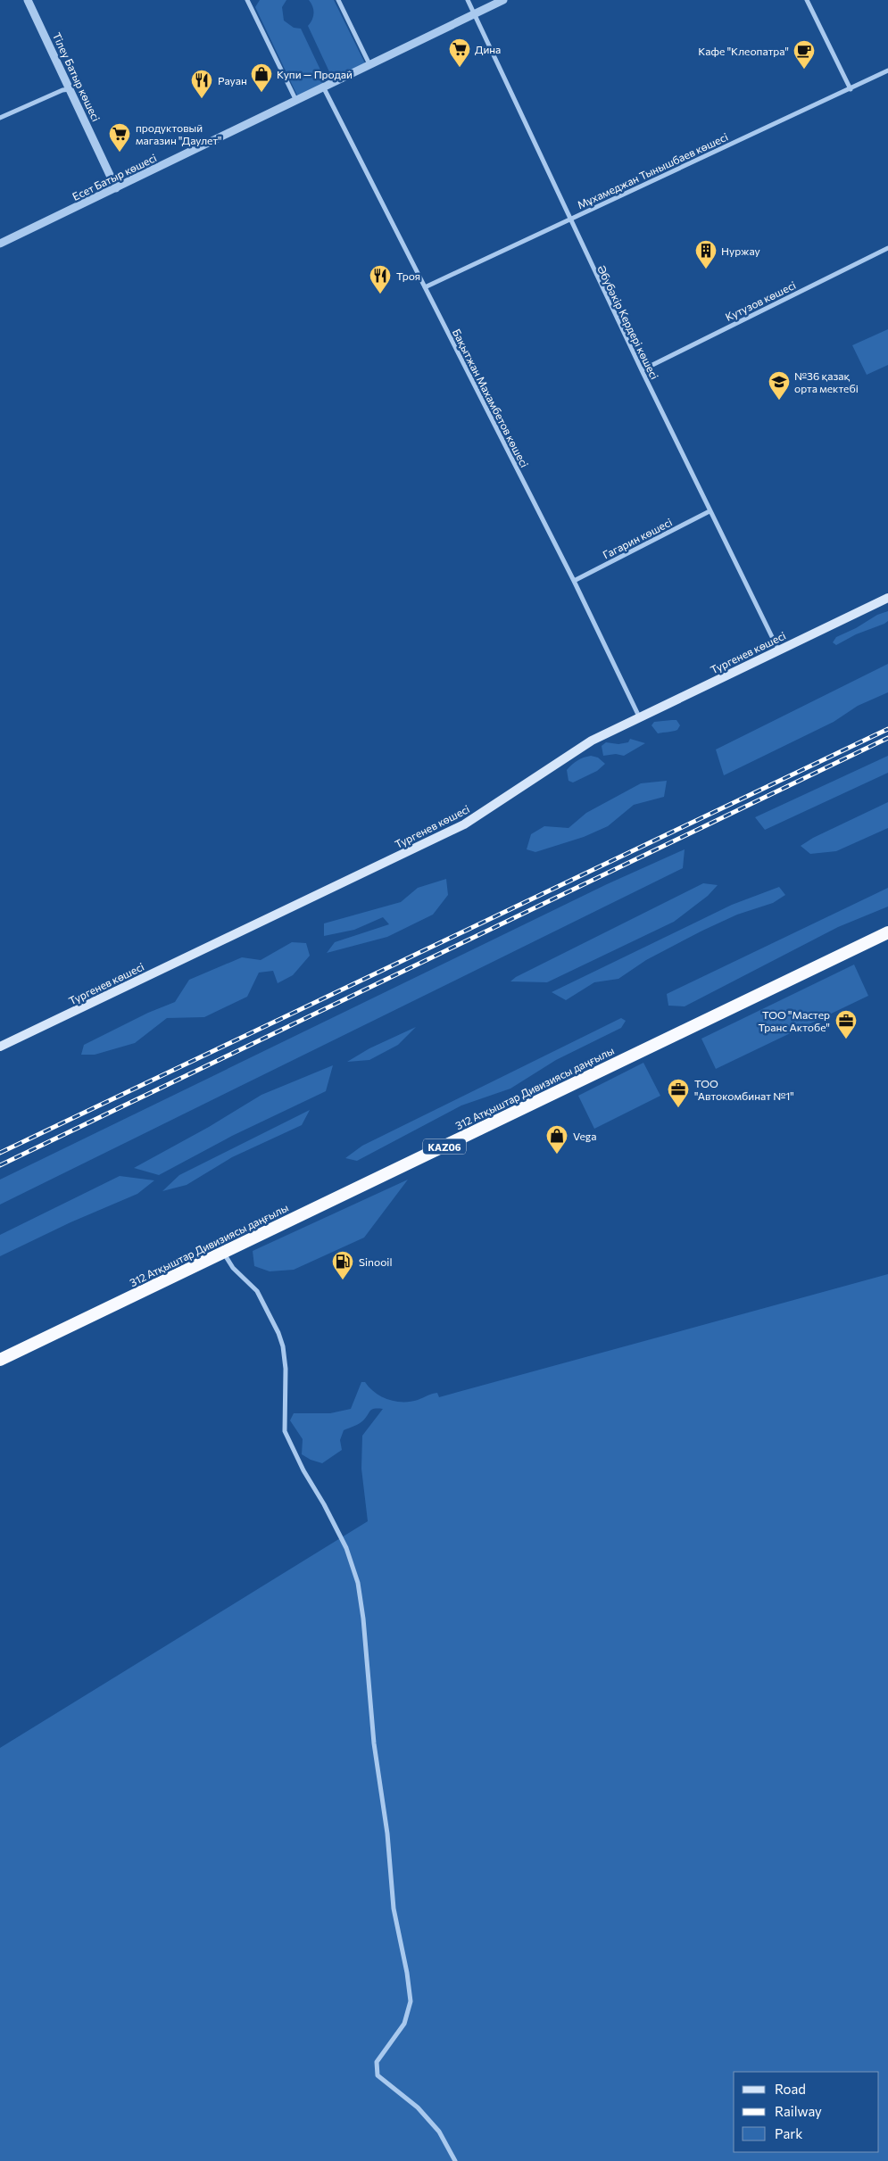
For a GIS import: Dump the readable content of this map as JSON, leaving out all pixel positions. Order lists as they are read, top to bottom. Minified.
{"streets":{"highway":["312 Атқыштар Дивизиясы даңғылы","KАZ06"],"main road":["Тургенев көшесі"],"street":["Тілеу Батыр көшесі","Мұхамеджан Тынышбаев көшесі","Есет Батыр көшесі","Кутузов көшесі","Әбубәкір Кердері көшесі","Бақытжан Махамбетов көшесі","Гагарин көшесі"]},"crossings":[["Тілеу Батыр көшесі","Есет Батыр көшесі"],["Мұхамеджан Тынышбаев көшесі","Әбубәкір Кердері көшесі"],["Мұхамеджан Тынышбаев көшесі","Бақытжан Махамбетов көшесі"],["Есет Батыр көшесі","Әбубәкір Кердері көшесі"],["Есет Батыр көшесі","Бақытжан Махамбетов көшесі"],["Кутузов көшесі","Әбубәкір Кердері көшесі"],["Әбубәкір Кердері көшесі","Гагарин көшесі"],["Әбубәкір Кердері көшесі","Тургенев көшесі"],["Бақытжан Махамбетов көшесі","Гагарин көшесі"],["Бақытжан Махамбетов көшесі","Тургенев көшесі"]],"places":{"supermarket":["Дина","продуктовый магазин \"Даулет\""],"cafe":["Кафе \"Клеопатра\""],"shop":["Купи — Продай","Vega"],"restaurant":["Рауан","Троя"],"building":["Нуржау"],"school or university":["№36 қазақ орта мектебі"],"office":["ТОО \"Мастер Транс Актобе\"","ТОО \"Автокомбинат №1\""],"fuel station":["Sinooil"]},"legend":["Road","Railway","Park"]}
